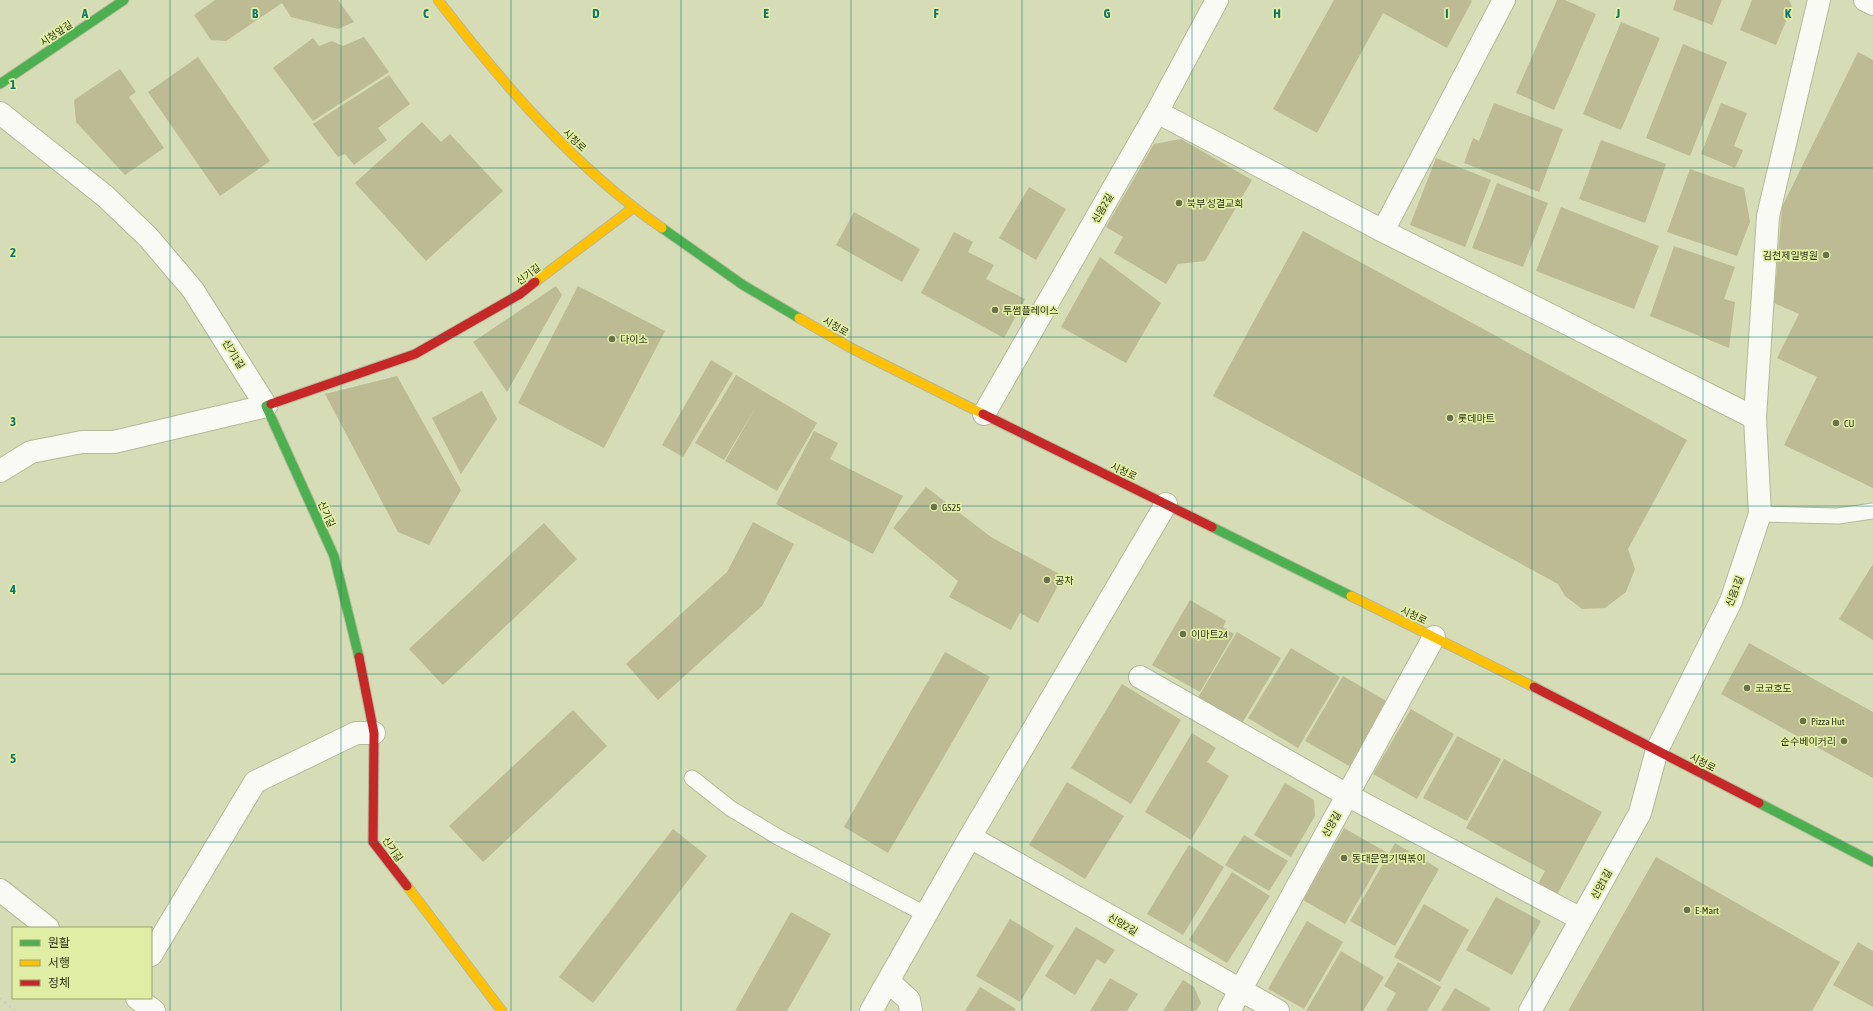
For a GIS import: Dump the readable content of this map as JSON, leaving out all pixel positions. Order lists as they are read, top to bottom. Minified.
{"streets":{"street":["시청앞길","시청로","신음2길","신기길","신기1길","신음1길","신양길","신양1길","신양2길"]},"crossings":[["시청로","신음2길"],["시청로","신기길"],["시청로","신음1길"],["시청로","신양길"],["시청로","신양1길"],["신기길","신기1길"],["신음1길","신양1길"],["신양길","신양2길"]],"places":["북부 성결교회","김천제일병원","투썸플레이스","다이소","롯데마트","CU","GS25","공차","이마트24","코코호도","Pizza Hut","순수베이커리","동대문엽기떡볶이","E-Mart"],"legend":["원활","서행","정체"],"grid":{"columns":["A","B","C","D","E","F","G","H","I","J","K"],"rows":["1","2","3","4","5"]}}
